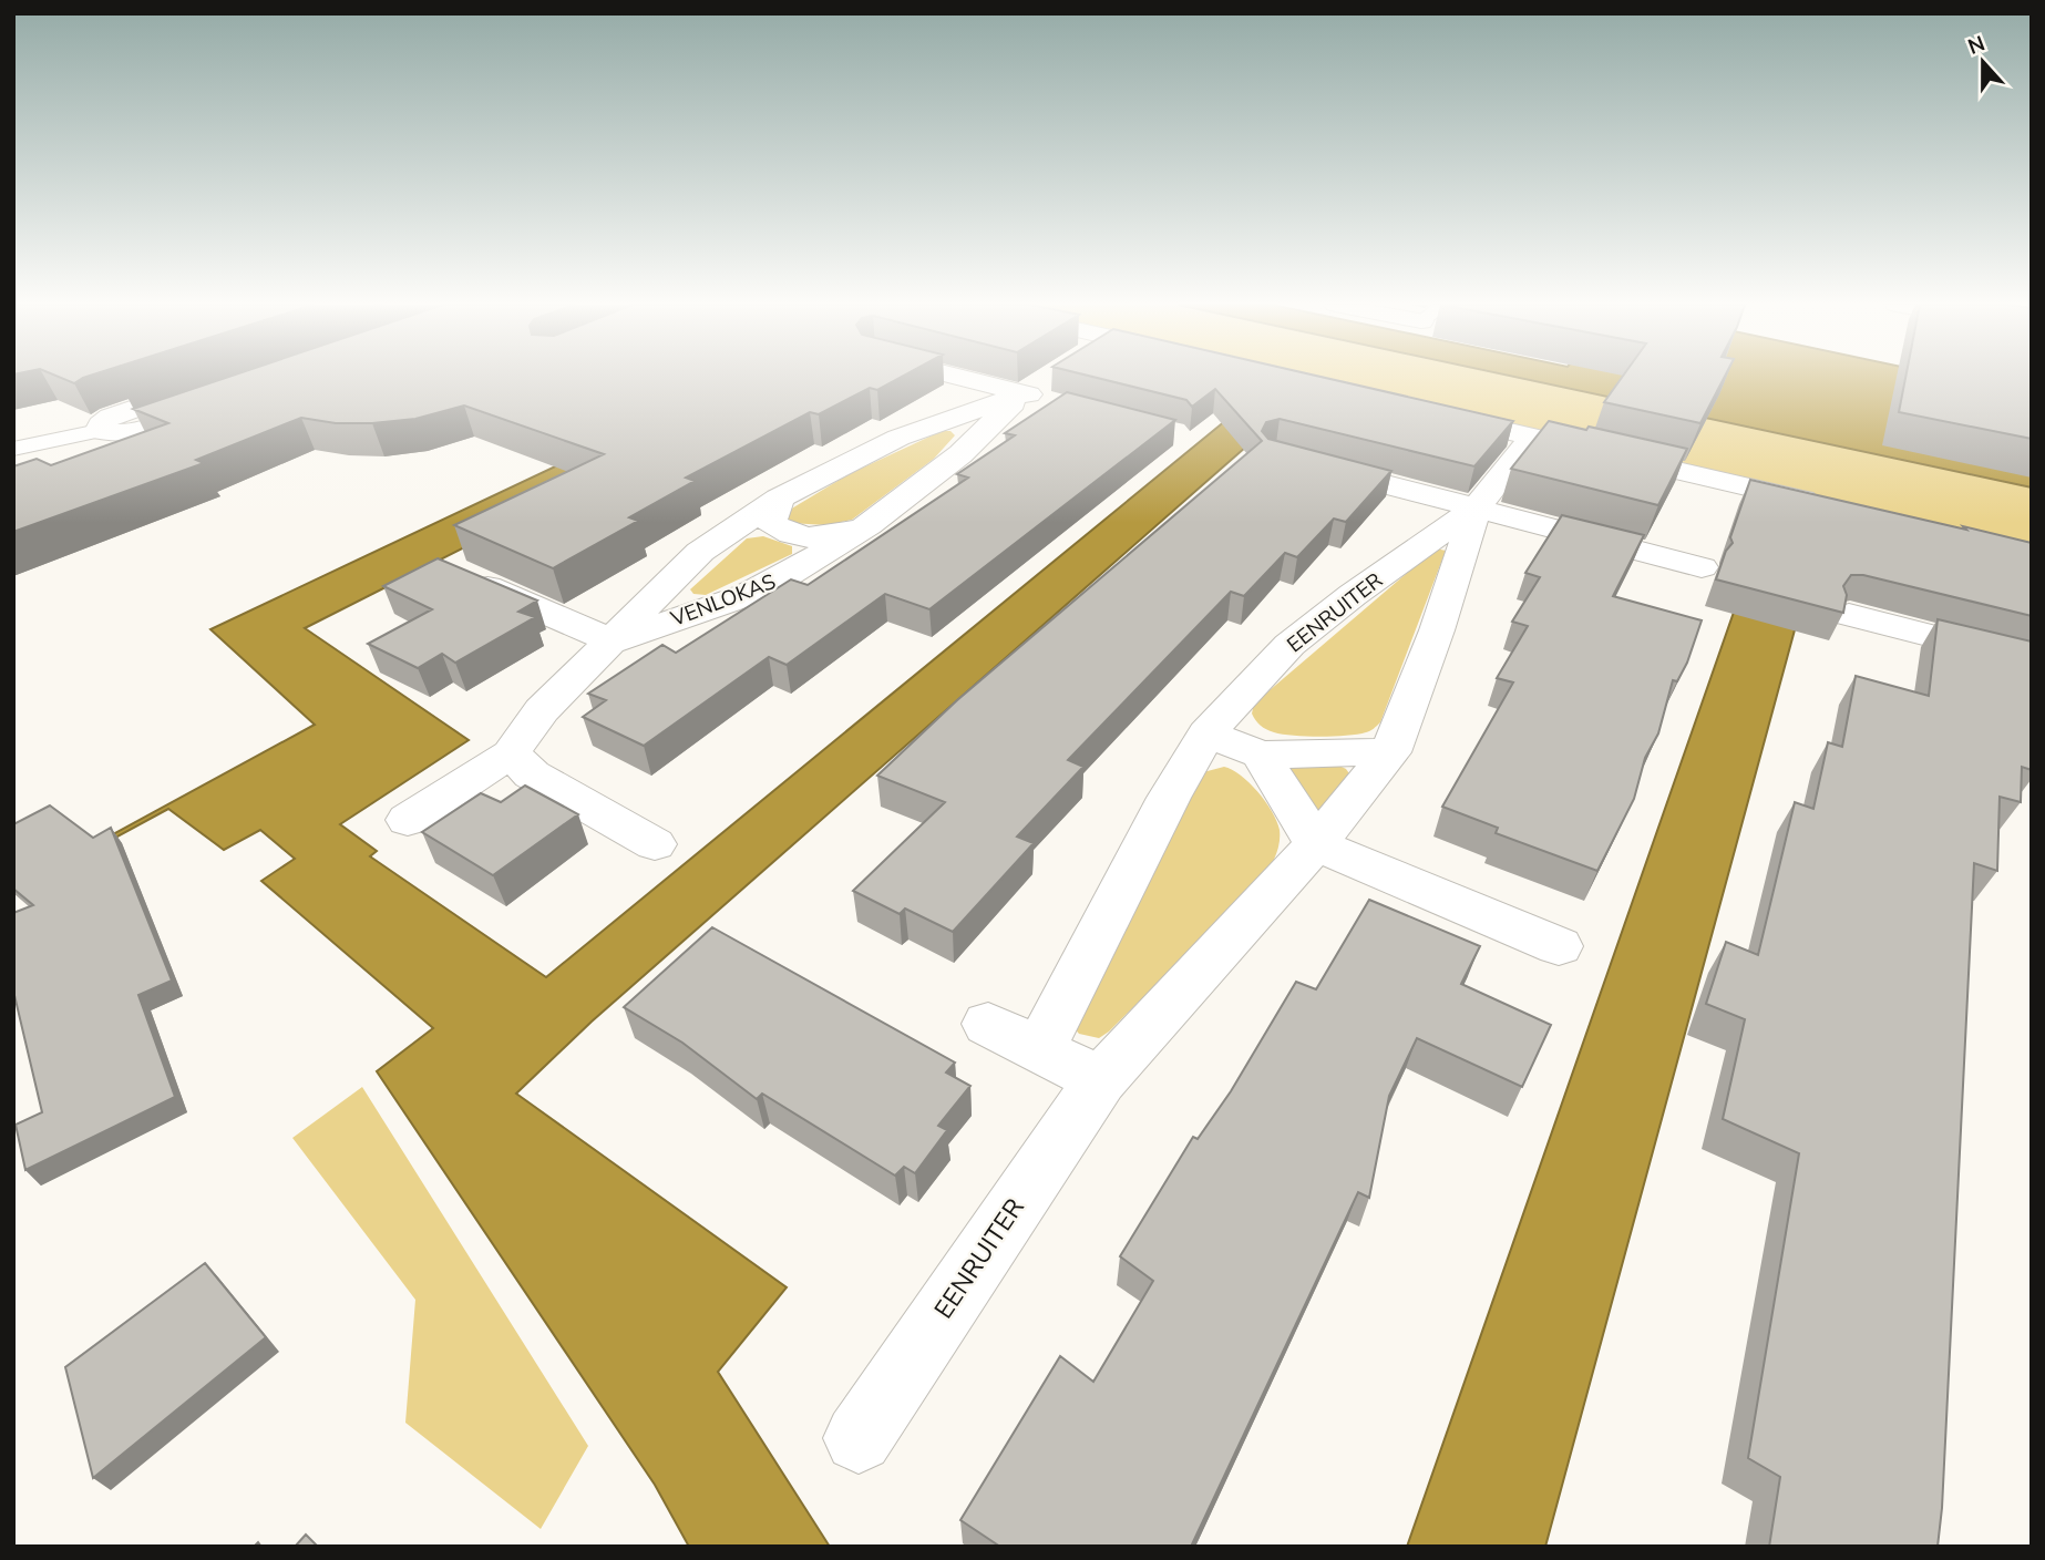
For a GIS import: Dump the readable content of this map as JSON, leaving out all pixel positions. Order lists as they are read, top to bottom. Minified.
{"streets":{"street":["VENLOKAS","EENRUITER"]},"north":"top"}
